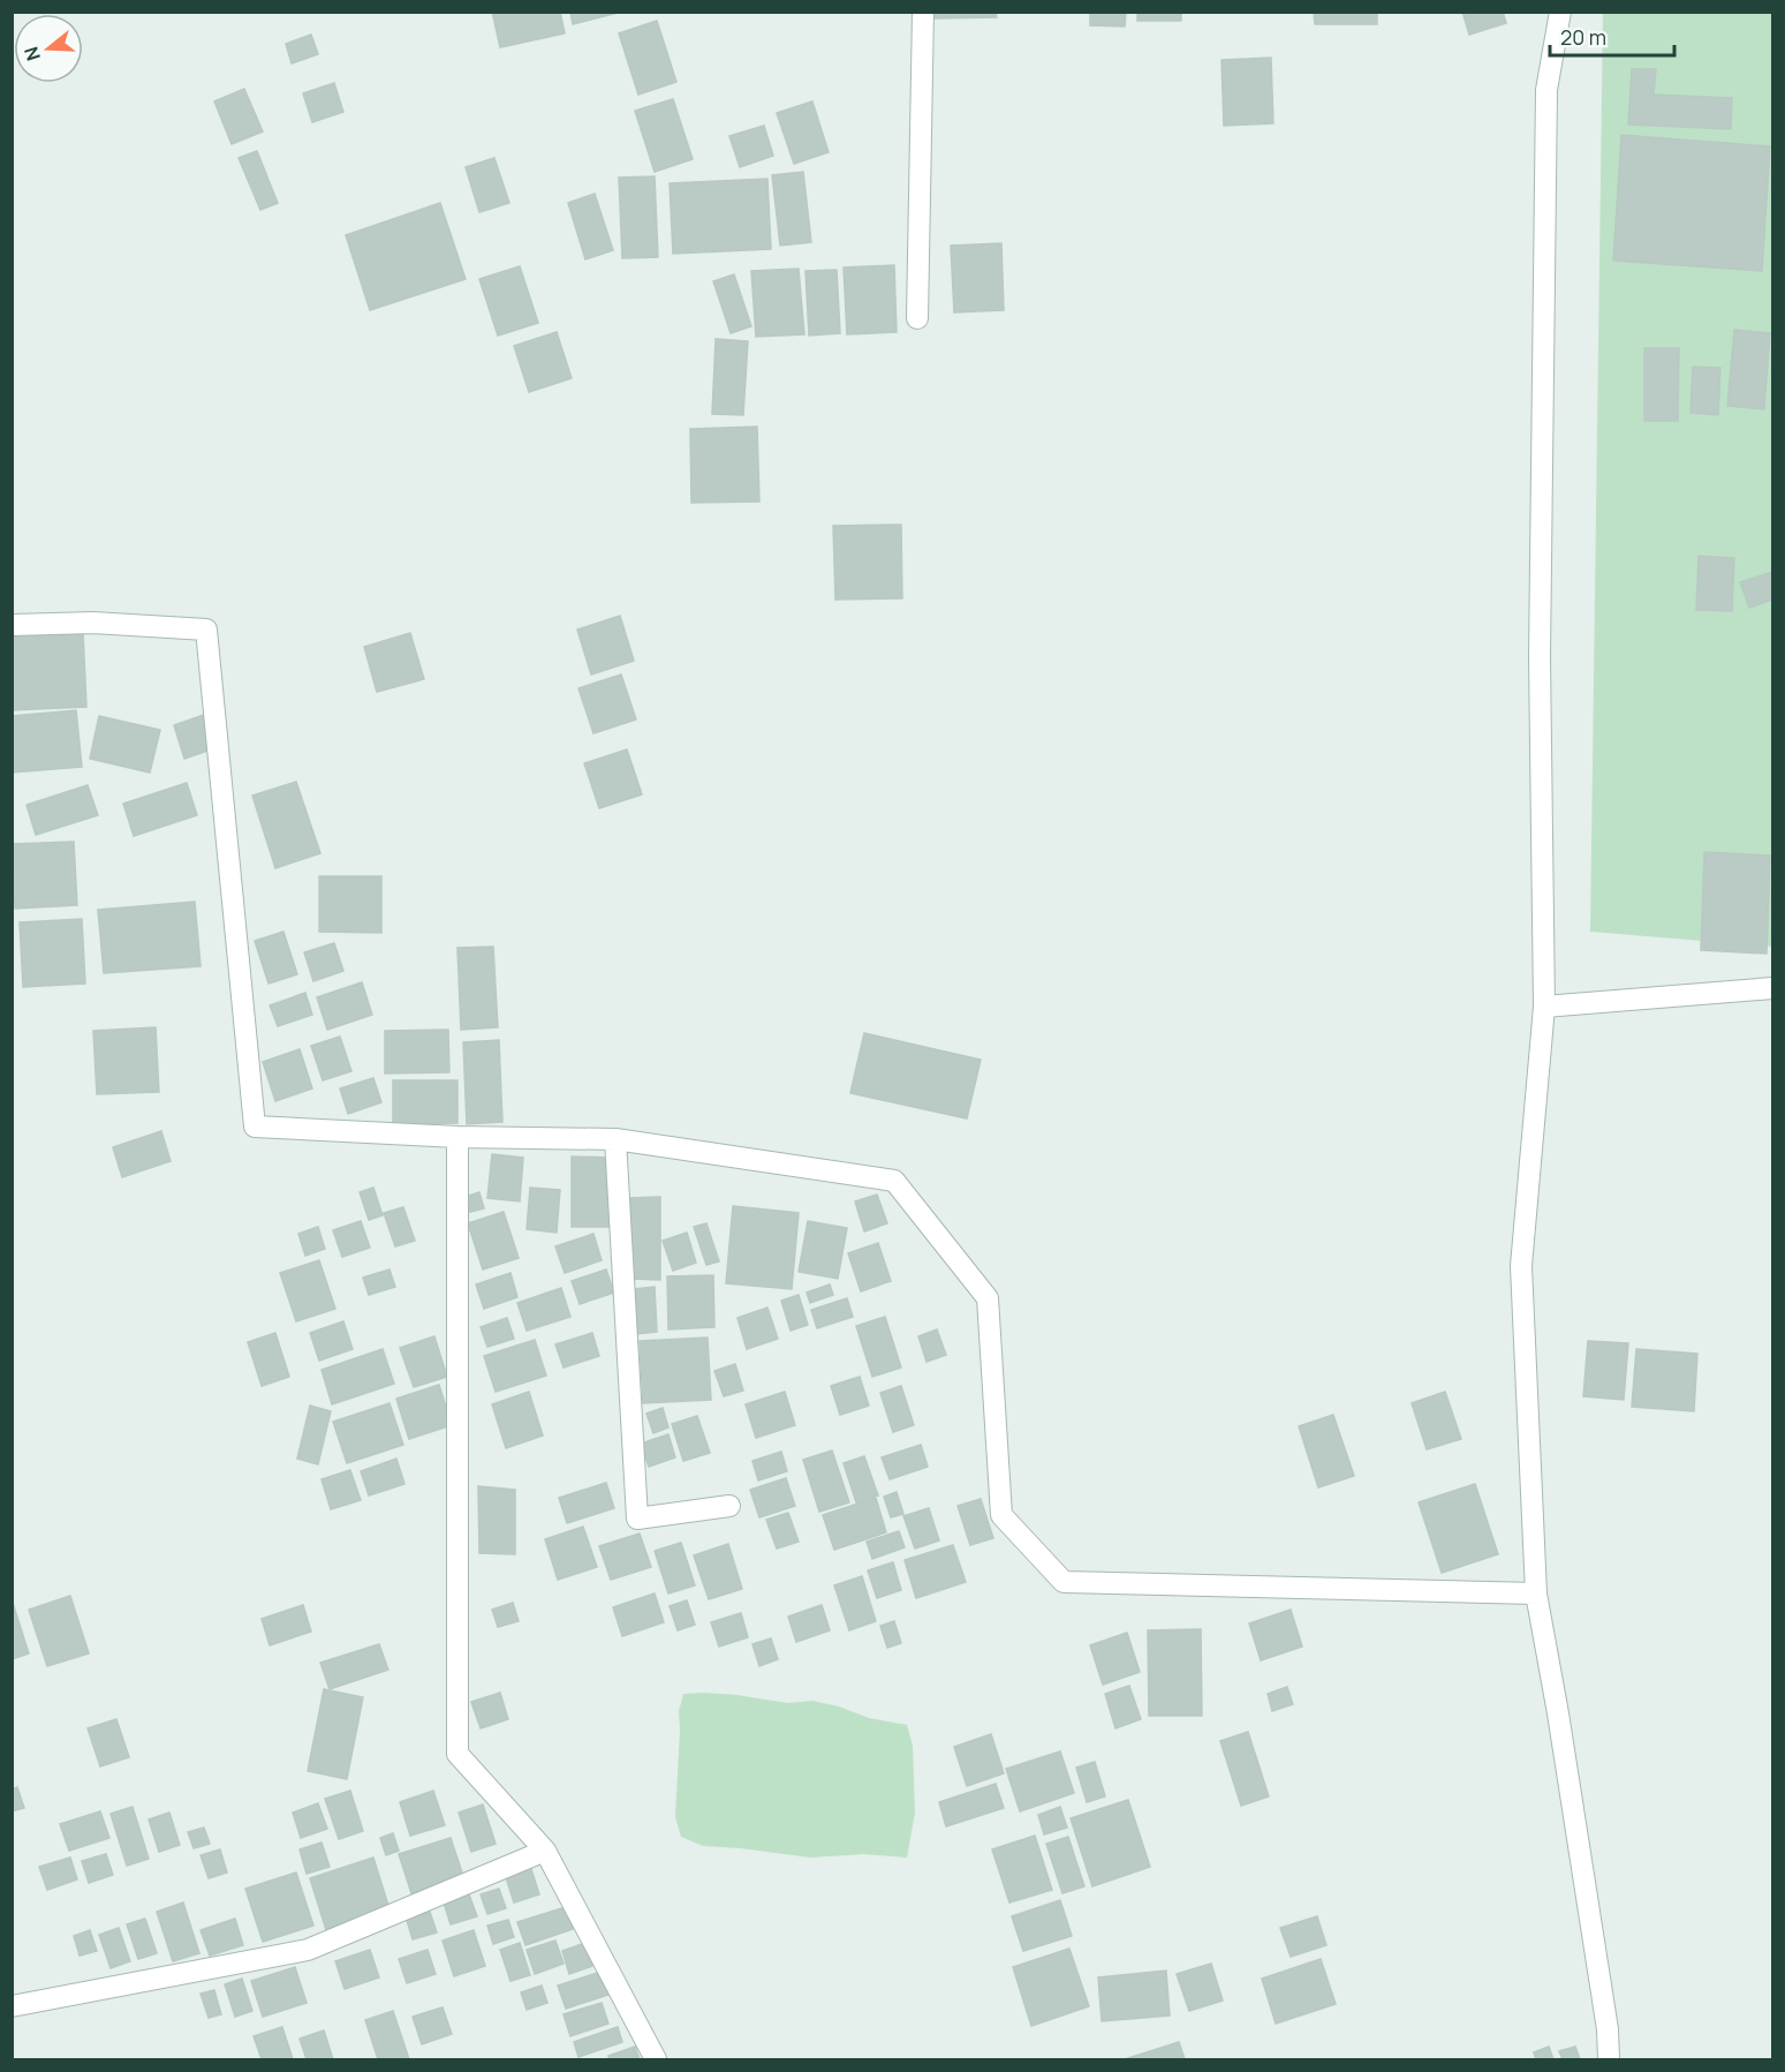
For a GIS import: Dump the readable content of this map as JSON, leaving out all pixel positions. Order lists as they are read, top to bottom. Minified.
{"scale_bar":"20 m","north":"left"}
